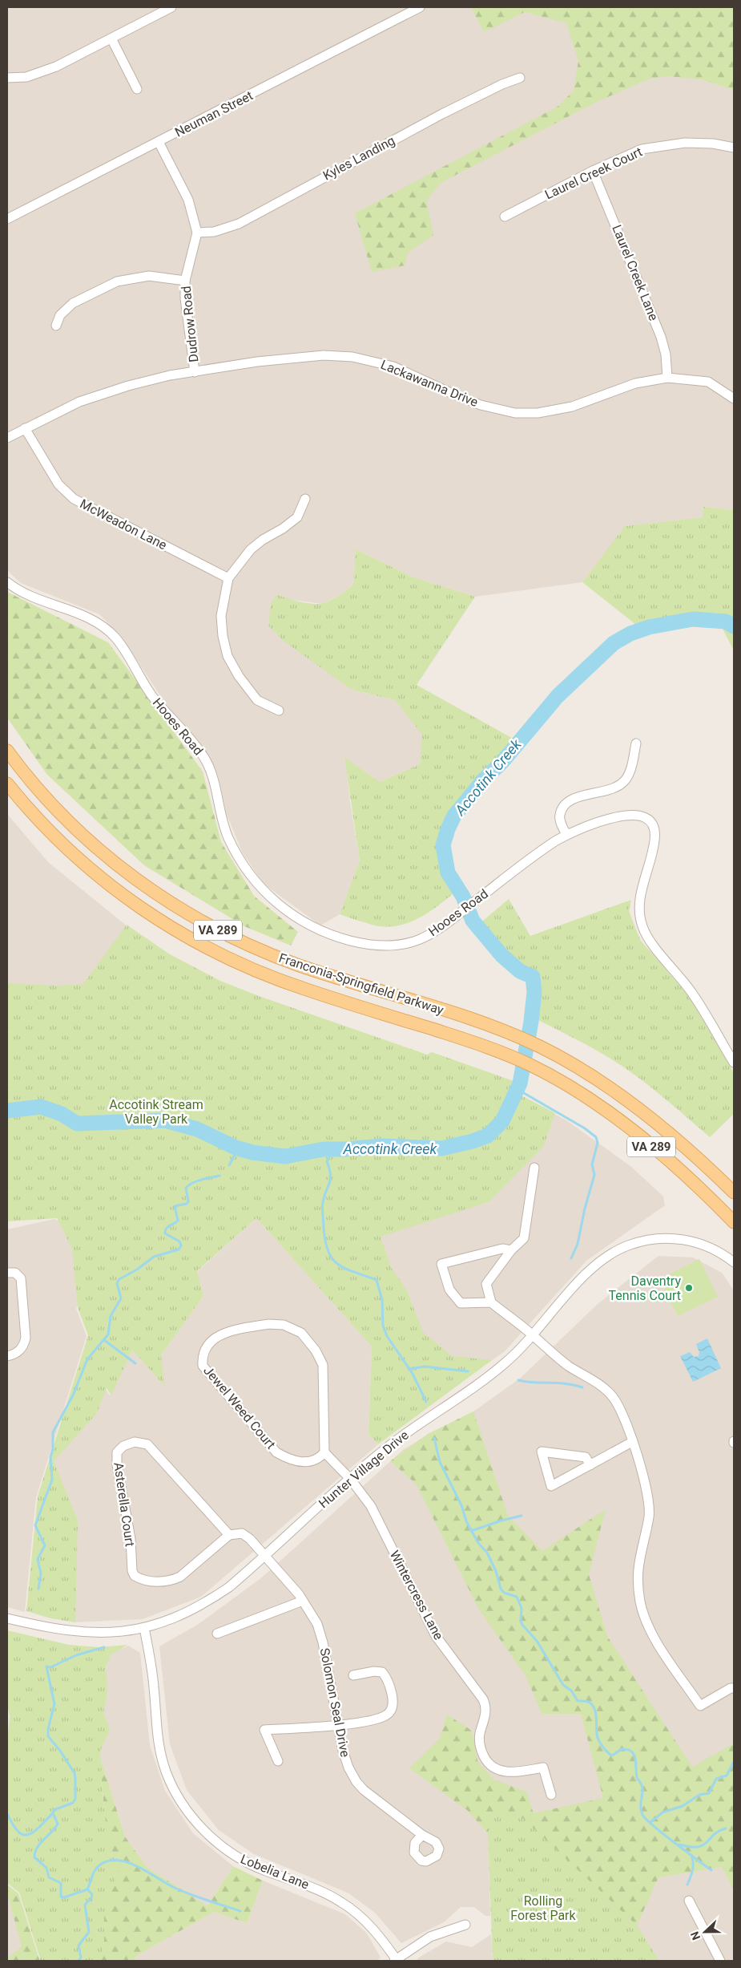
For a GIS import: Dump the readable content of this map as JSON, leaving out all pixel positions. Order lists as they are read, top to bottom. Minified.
{"streets":{"main road":["VA 289","Franconia-Springfield Parkway"],"street":["Neuman Street","Kyles Landing","Laurel Creek Court","Laurel Creek Lane","Dudrow Road","Lackawanna Drive","McWeadon Lane","Hooes Road","Jewel Weed Court","Hunter Village Drive","Asterella Court","Wintercress Lane","Solomon Seal Drive","Lobelia Lane"]},"crossings":[["Neuman Street","Dudrow Road"],["Kyles Landing","Dudrow Road"],["Laurel Creek Court","Laurel Creek Lane"],["Laurel Creek Lane","Lackawanna Drive"],["Dudrow Road","Lackawanna Drive"],["Lackawanna Drive","McWeadon Lane"],["Hunter Village Drive","Wintercress Lane"],["Hunter Village Drive","Solomon Seal Drive"],["Hunter Village Drive","Lobelia Lane"]],"water":["Accotink Creek"],"parks":["Accotink Stream Valley Park","Rolling Forest Park"],"places":["Daventry Tennis Court"],"north":"left"}
